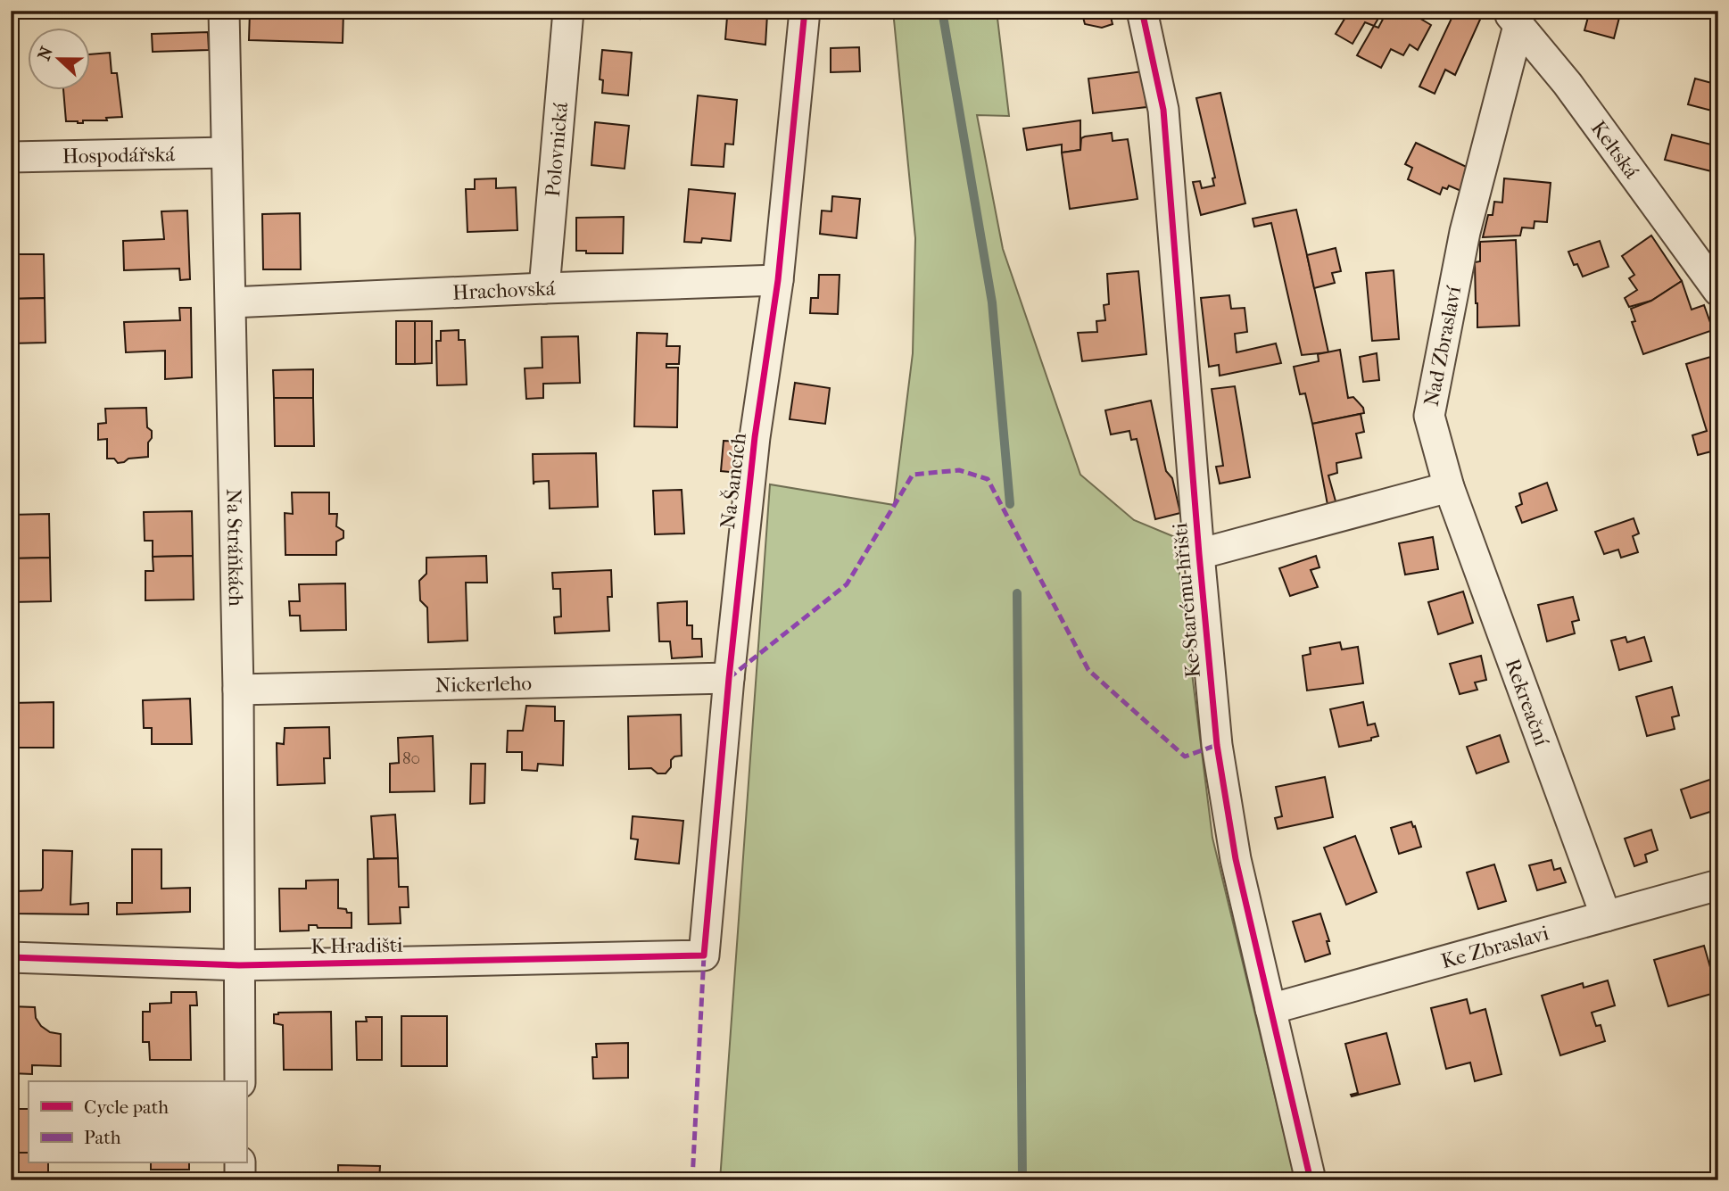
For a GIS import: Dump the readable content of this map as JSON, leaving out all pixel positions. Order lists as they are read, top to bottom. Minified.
{"streets":{"street":["Keltská","Polovnická","Hospodářská","Hrachovská","Nad Zbraslaví","Na Šancích","Na Stráňkách","Ke Starému hřišti","Nickerleho","Rekreační","K Hradišti","Ke Zbraslavi"]},"crossings":[["Keltská","Nad Zbraslaví"],["Polovnická","Hrachovská"],["Hospodářská","Na Stráňkách"],["Hrachovská","Na Šancích"],["Hrachovská","Na Stráňkách"],["Nad Zbraslaví","Rekreační"],["Na Šancích","Nickerleho"],["Na Šancích","K Hradišti"],["Na Stráňkách","Nickerleho"],["Na Stráňkách","K Hradišti"],["Ke Starému hřišti","Ke Zbraslavi"],["Rekreační","Ke Zbraslavi"]],"house_numbers":["80"],"legend":["Cycle path","Path"],"north":"left"}
